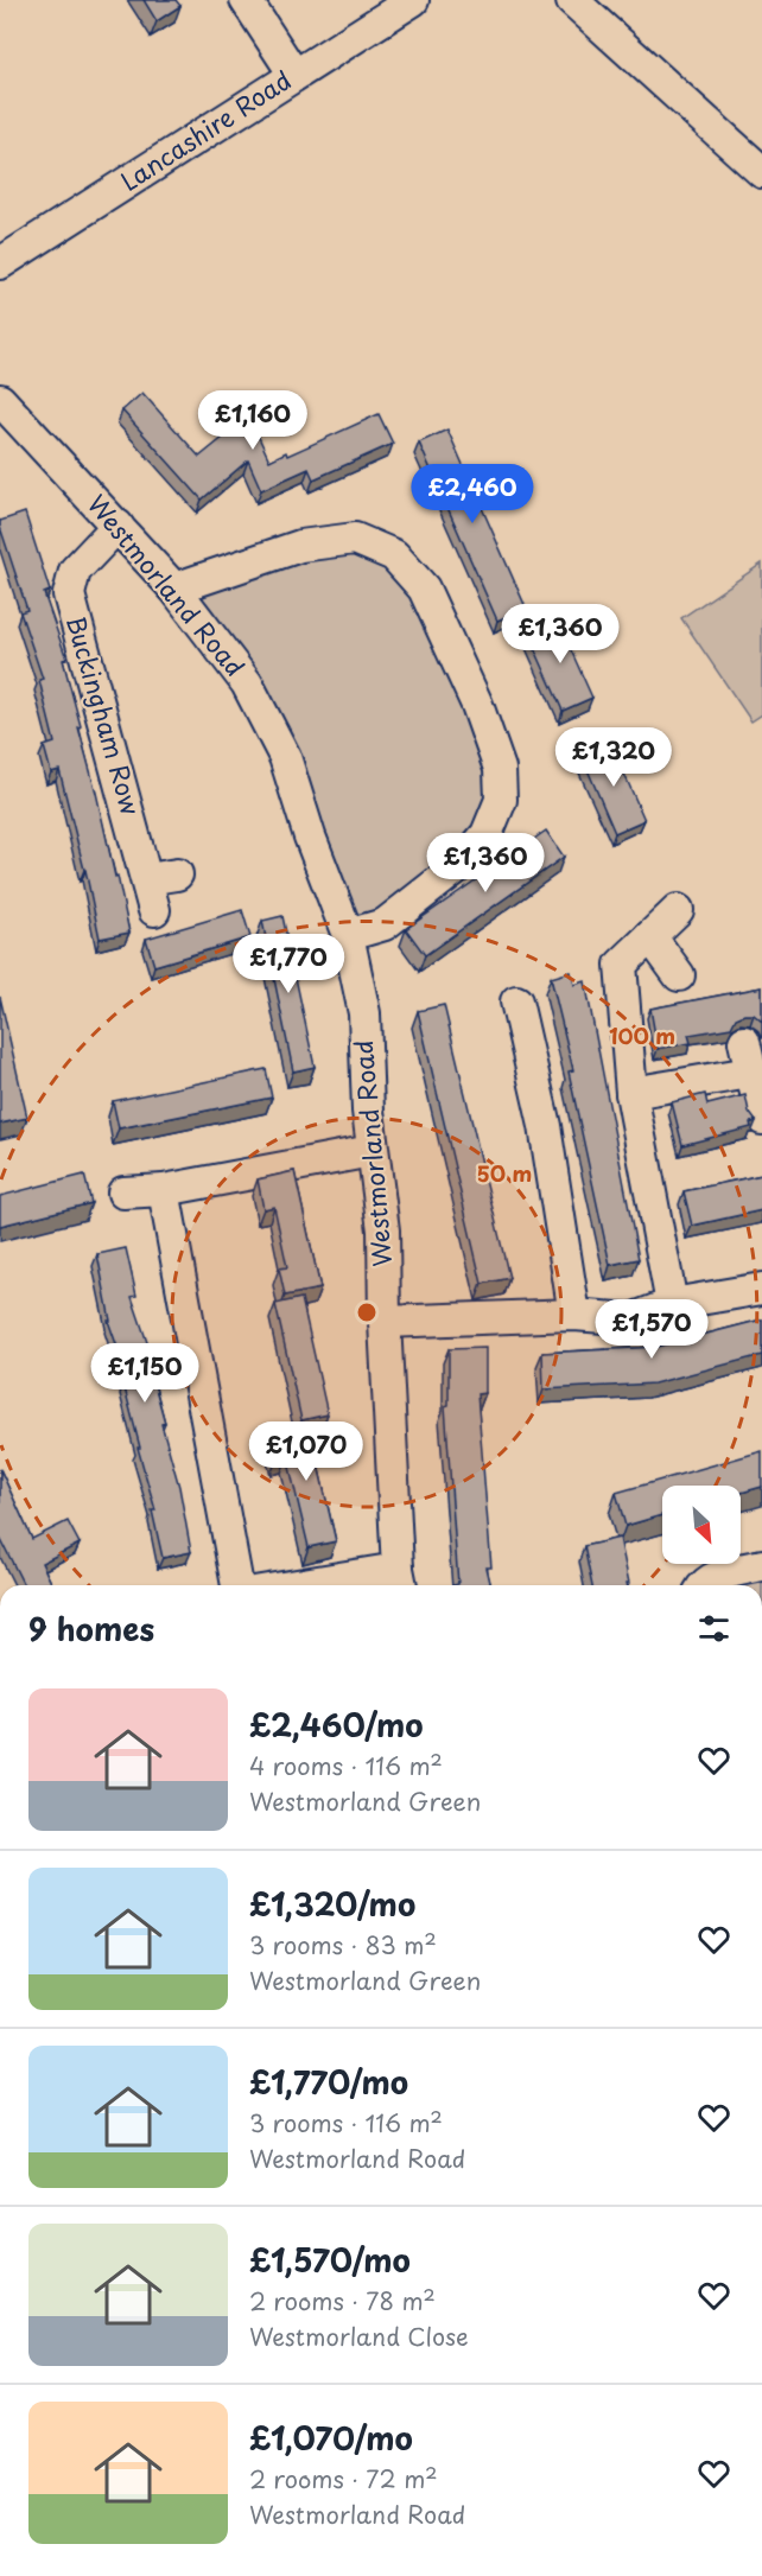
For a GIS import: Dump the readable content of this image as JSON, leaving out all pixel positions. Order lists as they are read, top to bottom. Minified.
{"streets":{"street":["Lancashire Road","Westmorland Road","Buckingham Row"]},"crossings":[["Westmorland Road","Buckingham Row"]],"north":"bottom right","page":{"price":["£1,160","£2,460","£1,360","£1,320","£1,360","£1,770","£1,570","£1,150","£1,070"],"heading":"9 homes","list":[{"name":"£2,460/mo","note":"4 rooms · 116 m² · Westmorland Green"},{"name":"£1,320/mo","note":"3 rooms · 83 m² · Westmorland Green"},{"name":"£1,770/mo","note":"3 rooms · 116 m² · Westmorland Road"},{"name":"£1,570/mo","note":"2 rooms · 78 m² · Westmorland Close"},{"name":"£1,070/mo","note":"2 rooms · 72 m² · Westmorland Road"}]},"rings":["100 m","50 m"]}
